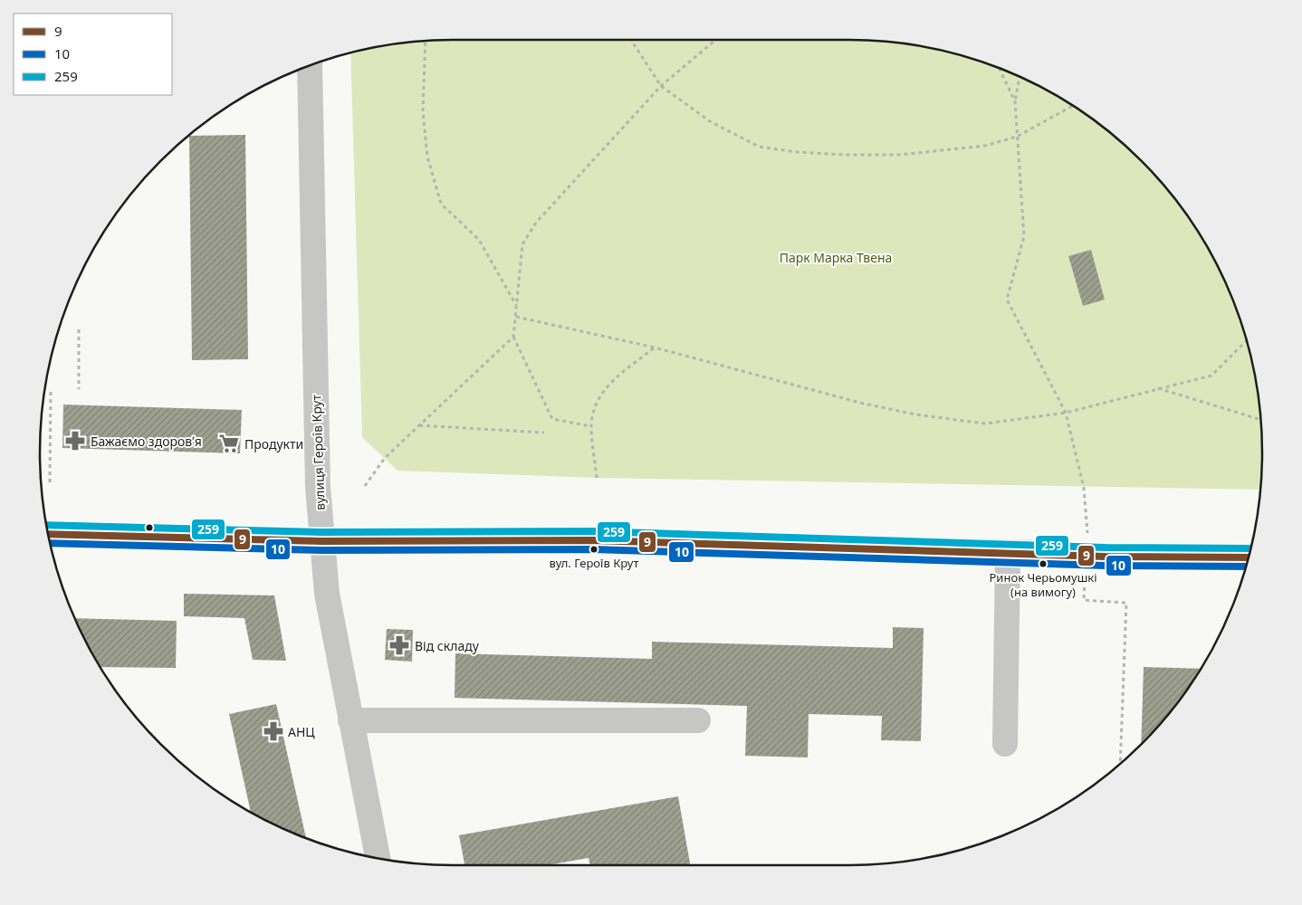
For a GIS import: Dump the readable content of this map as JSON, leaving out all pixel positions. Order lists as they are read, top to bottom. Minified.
{"streets":{"street":["вулиця Героїв Крут"]},"parks":["Парк Марка Твена"],"places":{"pharmacy":["Бажаємо здоровʼя","Від складу","АНЦ"],"supermarket":["Продукти"],"other":["вул. Героїв Крут","Ринок Черьомушкі (на вимогу)"]},"lines":["transit line 259","transit line 9","transit line 10"],"legend":["9","10","259"]}
